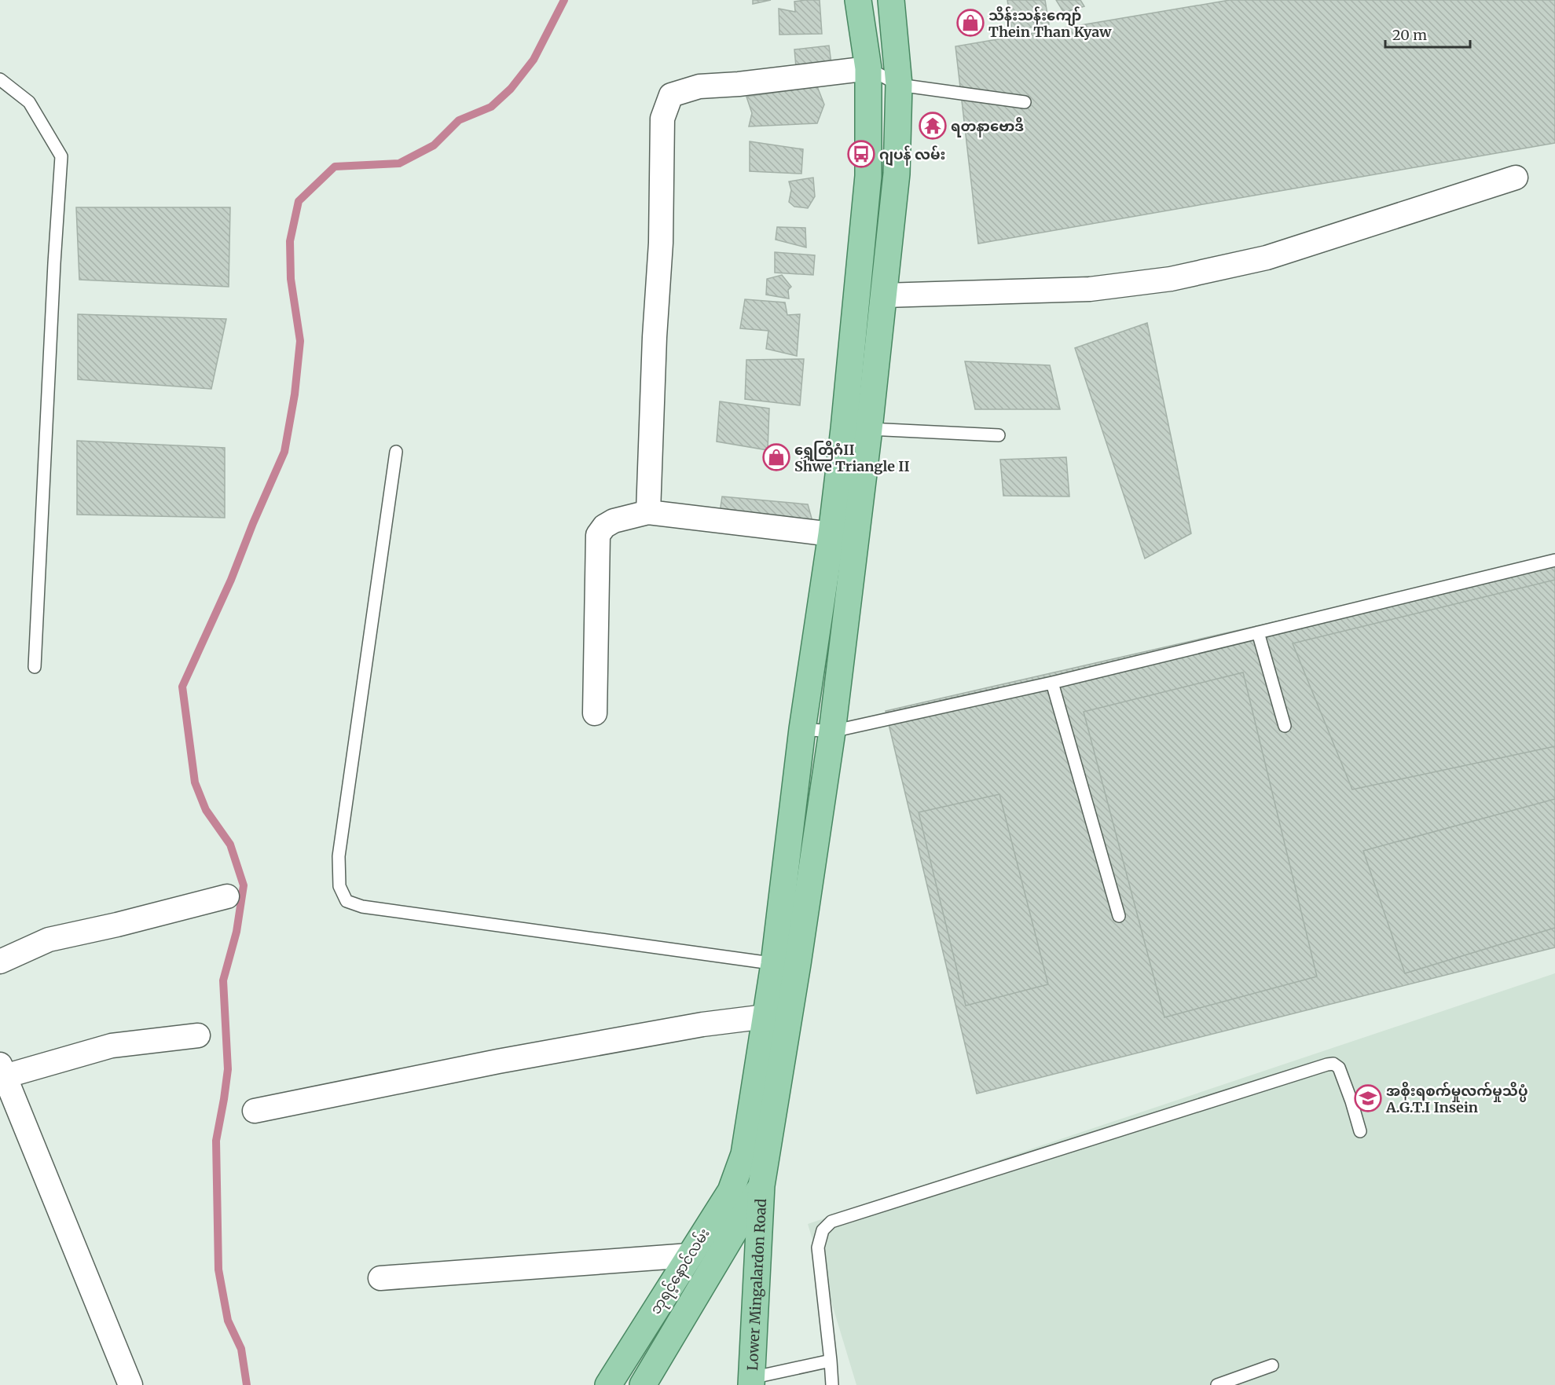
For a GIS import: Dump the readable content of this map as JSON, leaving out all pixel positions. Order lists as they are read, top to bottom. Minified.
{"streets":{"main road":["ဘုရင့်နောင်လမ်း","Lower Mingalardon Road"]},"crossings":[["ဘုရင့်နောင်လမ်း","Lower Mingalardon Road"]],"places":{"shop":["သိန်းသန်းကျော် Thein Than Kyaw","ရွှေတြိဂံII Shwe Triangle II"],"temple":["ရတနာဗောဒိ"],"bus stop":["ဂျပန် လမ်း"],"school or university":["အစိုးရစက်မှုလက်မှုသိပ္ပံ A.G.T.I Insein"]},"scale_bar":"20 m"}
